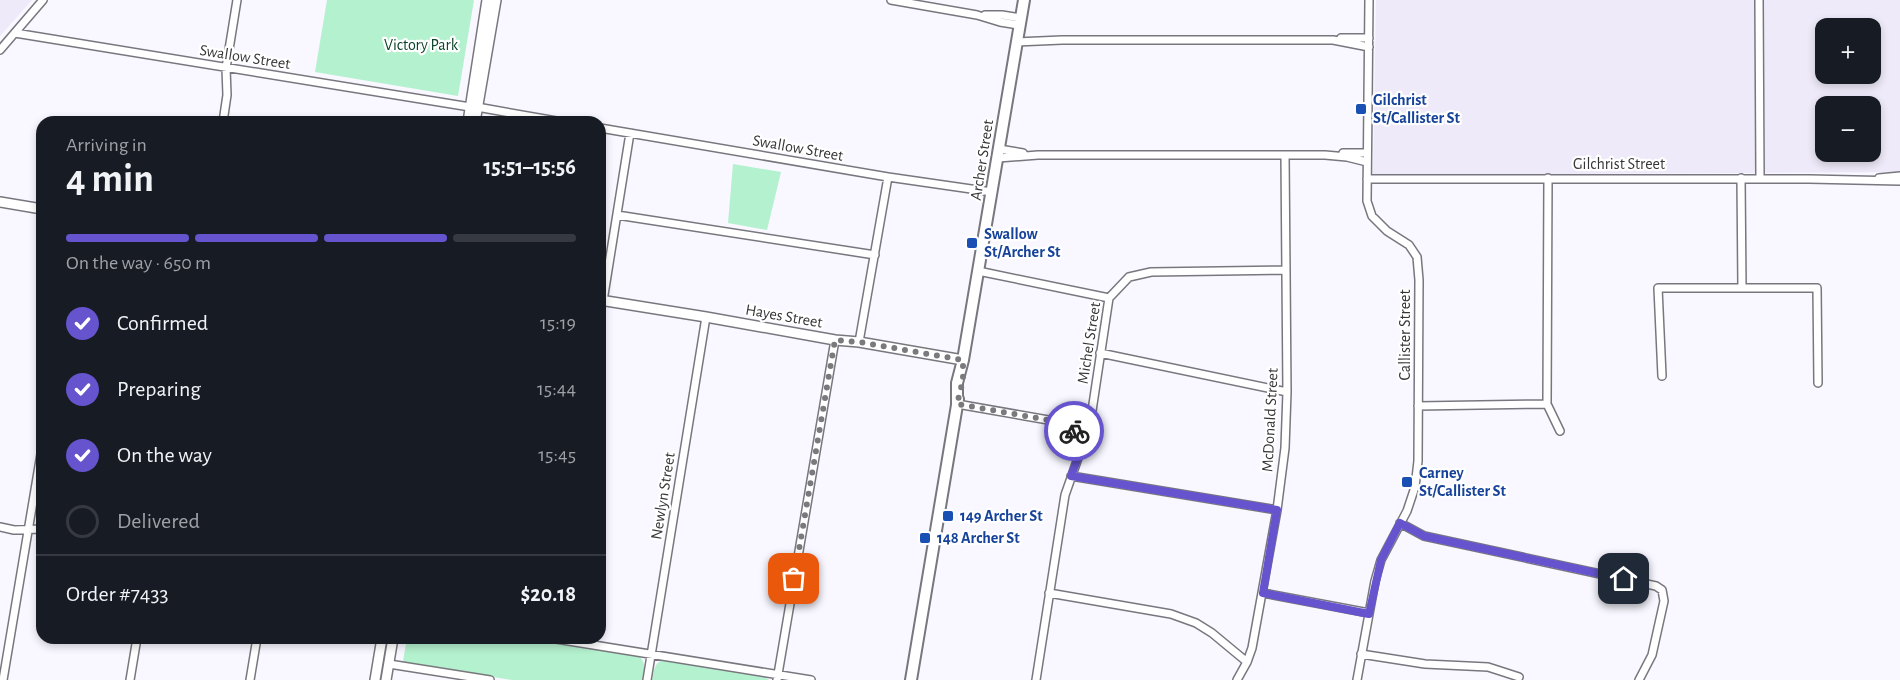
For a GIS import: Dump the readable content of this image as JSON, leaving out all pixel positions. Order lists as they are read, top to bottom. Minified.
{"streets":{"main road":["Archer Street"],"street":["Swallow Street","Gilchrist Street","Hayes Street","Callister Street","Michel Street","McDonald Street","Newlyn Street"]},"crossings":[["Swallow Street","Archer Street"],["Archer Street","Hayes Street"],["Gilchrist Street","Callister Street"],["Hayes Street","Newlyn Street"],["Michel Street","McDonald Street"]],"parks":["Victory Park"],"places":{"transit":["Gilchrist St/Callister St","Swallow St/Archer St","Carney St/Callister St","149 Archer St","148 Archer St"]},"page":{"map_buttons":["+","−"],"heading":["4 min","Arriving in","15:51–15:56"],"panel":["Order #7433","$20.18"],"bar":"On the way · 650 m","list":[["Confirmed","15:19"],["Preparing","15:44"],["On the way","15:45"],"Delivered"]}}
